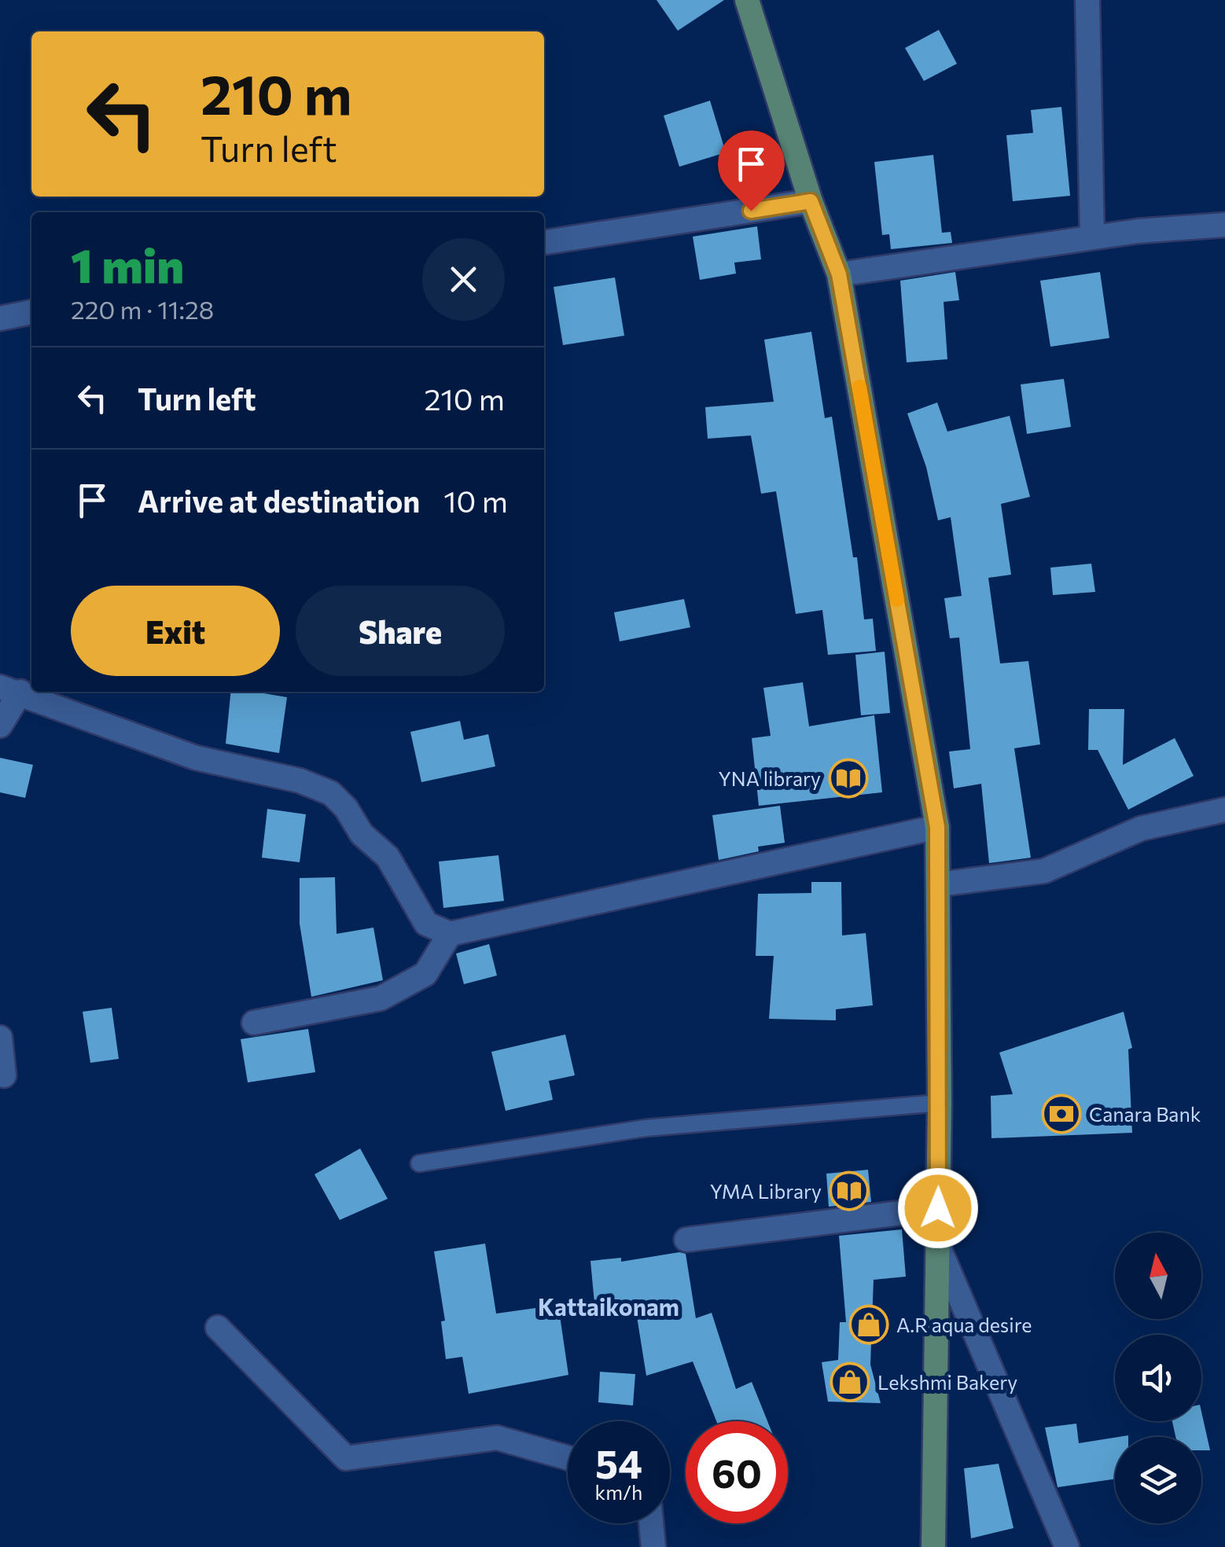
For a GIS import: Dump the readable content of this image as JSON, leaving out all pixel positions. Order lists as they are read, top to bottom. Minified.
{"districts":["Kattaikonam"],"places":{"library":["YNA library","YMA Library"],"bank":["Canara Bank"],"shop":["A.R aqua desire","Lekshmi Bakery"]},"north":"top","page":{"turn":["210 m","Turn left"],"heading":["1 min","220 m · 11:28"],"list":[{"name":"Turn left","value":"210 m"},{"name":"Arrive at destination","value":"10 m"}],"buttons":["Exit","Share"],"speed":"54 km/h","limit":"60"}}
